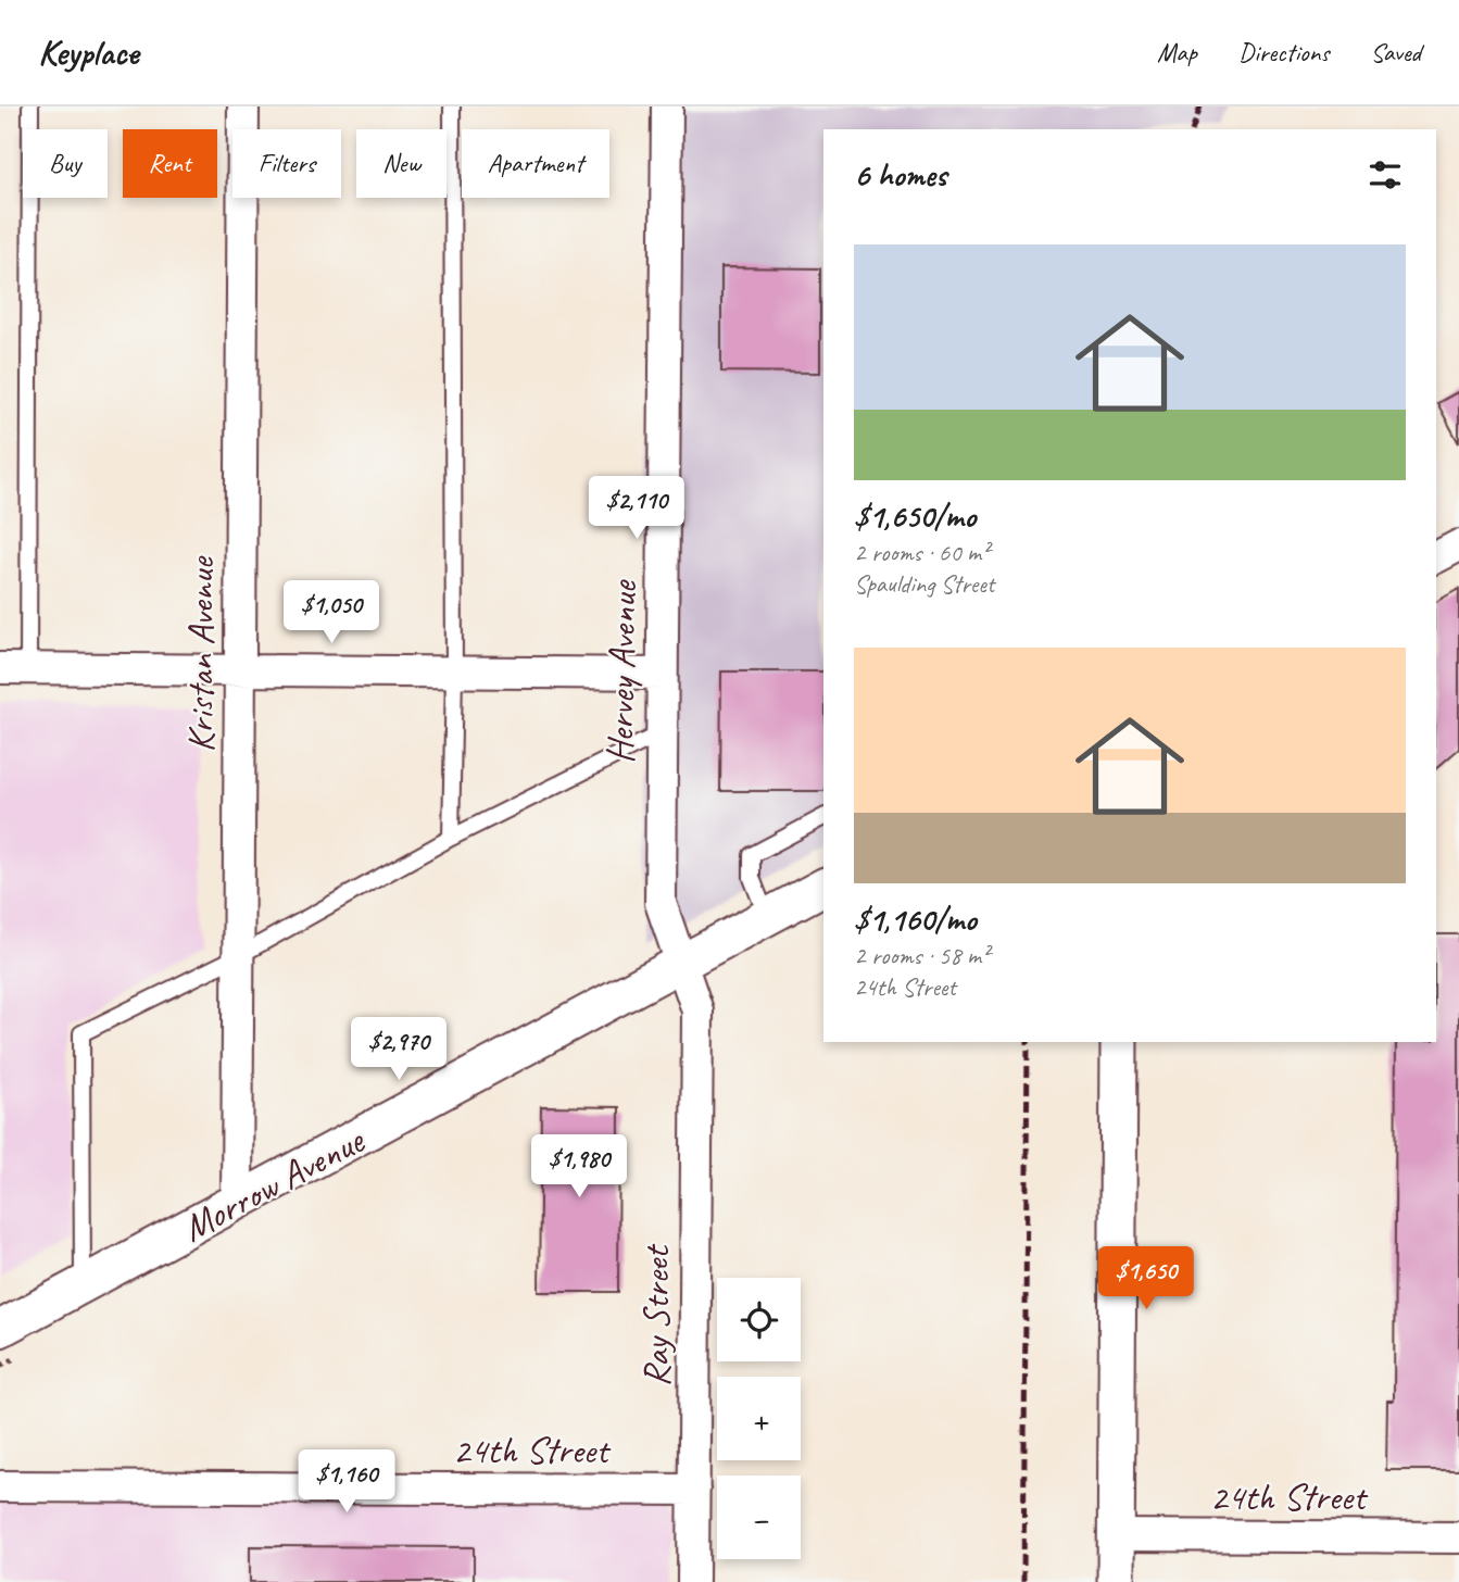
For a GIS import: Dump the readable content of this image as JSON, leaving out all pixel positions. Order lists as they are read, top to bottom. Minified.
{"streets":{"street":["Kristan Avenue","Hervey Avenue","Morrow Avenue","Ray Street","24th Street"]},"crossings":[["Kristan Avenue","Morrow Avenue"],["Hervey Avenue","Morrow Avenue"],["Hervey Avenue","Ray Street"],["Morrow Avenue","Ray Street"],["Ray Street","24th Street"]],"page":{"header":"Keyplace","nav":["Map","Directions","Saved"],"chip":["Buy","Rent","Filters","New","Apartment"],"heading":"6 homes","list":[{"name":"$1,650/mo","note":"2 rooms · 60 m² · Spaulding Street"},{"name":"$1,160/mo","note":"2 rooms · 58 m² · 24th Street"}],"price":["$2,110","$1,050","$2,970","$1,980","$1,650","$1,160"],"map_buttons":["+","−"]}}
